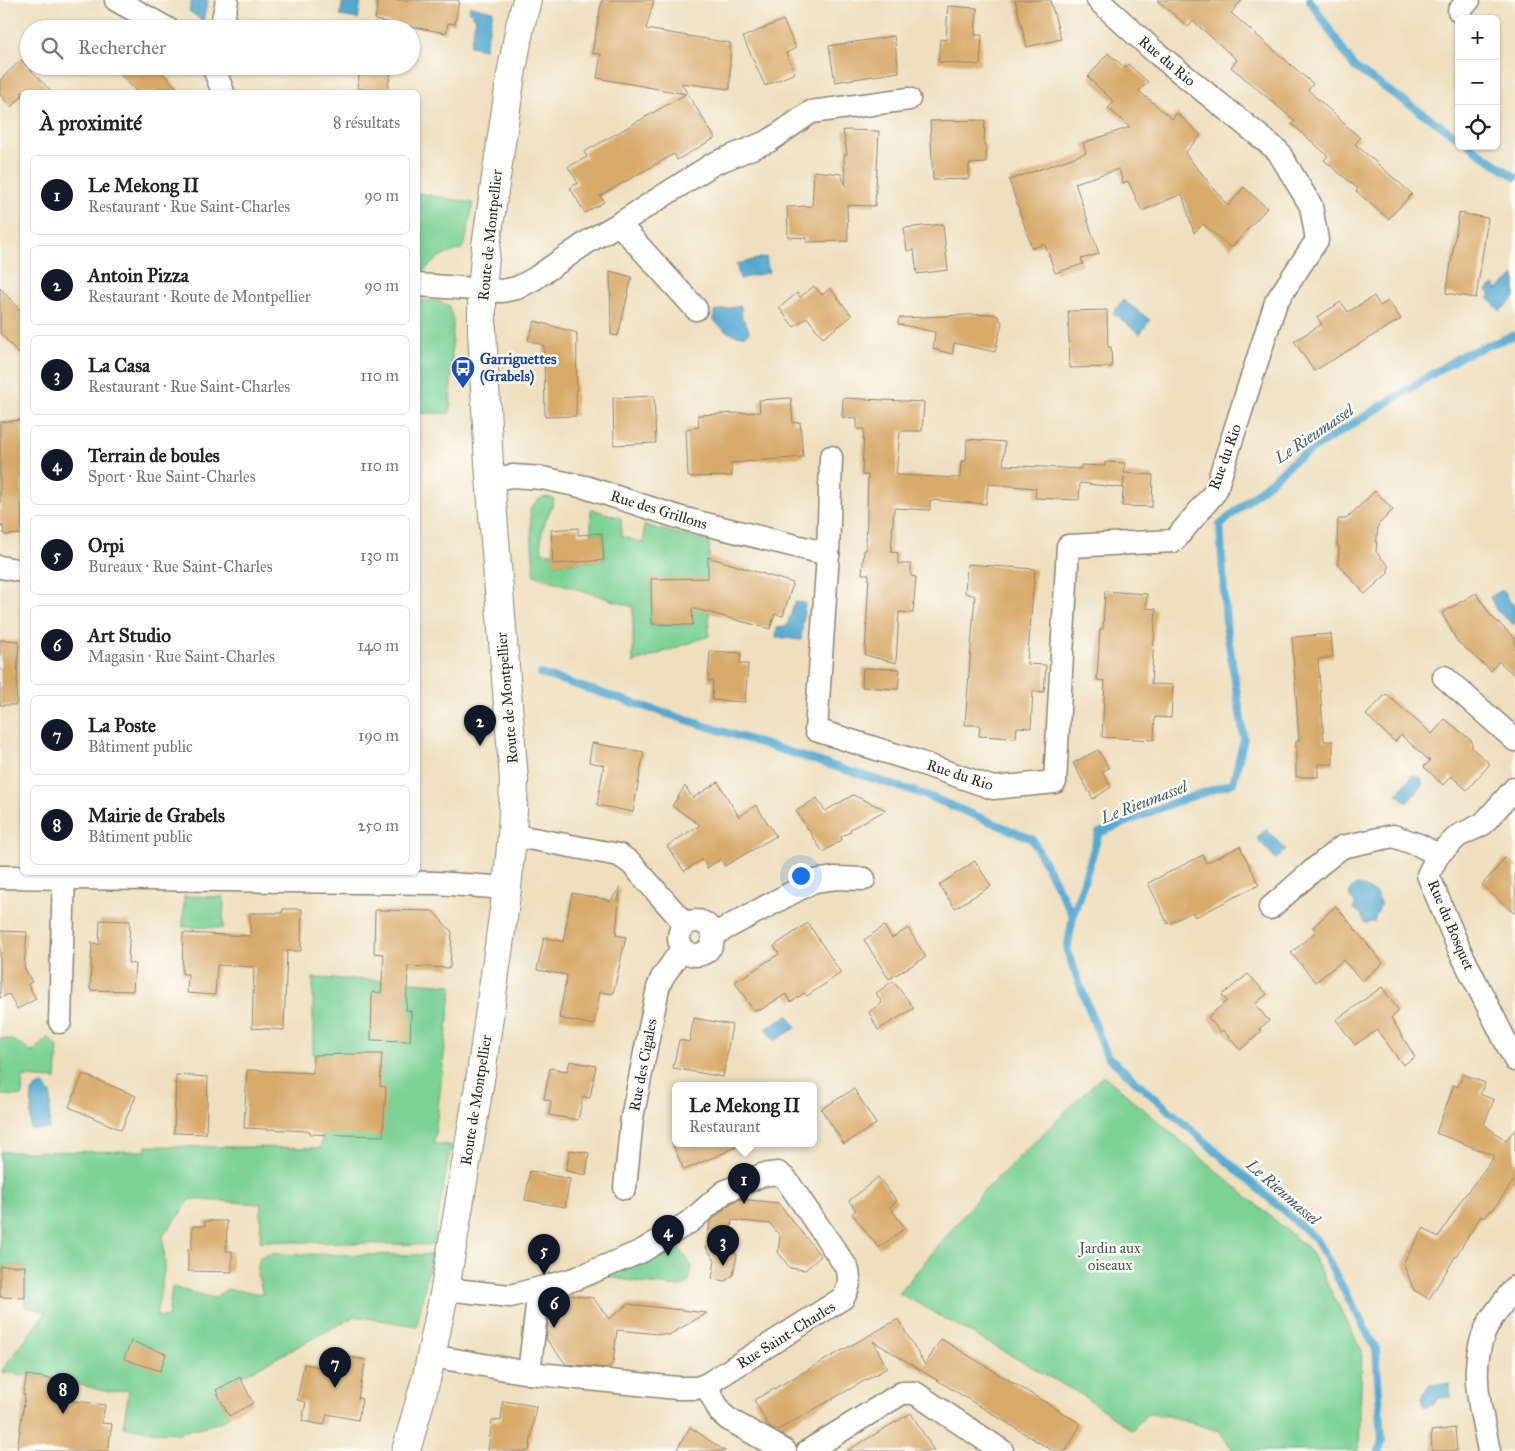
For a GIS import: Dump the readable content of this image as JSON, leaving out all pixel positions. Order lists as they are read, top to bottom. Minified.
{"streets":{"street":["Rue du Rio","Route de Montpellier","Rue des Grillons","Rue du Bosquet","Rue des Cigales","Rue Saint-Charles"]},"crossings":[["Rue du Rio","Rue des Grillons"],["Route de Montpellier","Rue des Grillons"],["Route de Montpellier","Rue Saint-Charles"]],"water":["Le Rieumassel"],"parks":["Jardin aux oiseaux"],"places":{"bus stop":["Garriguettes (Grabels)"]},"page":{"map_buttons":["+","−"],"search":"Rechercher","heading":["À proximité","8 résultats"],"list":[{"mark":"1","name":"Le Mekong II","note":"Restaurant · Rue Saint-Charles","value":"90 m"},{"mark":"2","name":"Antoin Pizza","note":"Restaurant · Route de Montpellier","value":"90 m"},{"mark":"3","name":"La Casa","note":"Restaurant · Rue Saint-Charles","value":"110 m"},{"mark":"4","name":"Terrain de boules","note":"Sport · Rue Saint-Charles","value":"110 m"},{"mark":"5","name":"Orpi","note":"Bureaux · Rue Saint-Charles","value":"130 m"},{"mark":"6","name":"Art Studio","note":"Magasin · Rue Saint-Charles","value":"140 m"},{"mark":"7","name":"La Poste","note":"Bâtiment public","value":"190 m"},{"mark":"8","name":"Mairie de Grabels","note":"Bâtiment public","value":"250 m"}],"pins":["2","1","4","3","5","6","7","8"],"popup":["Le Mekong II","Restaurant"]}}
